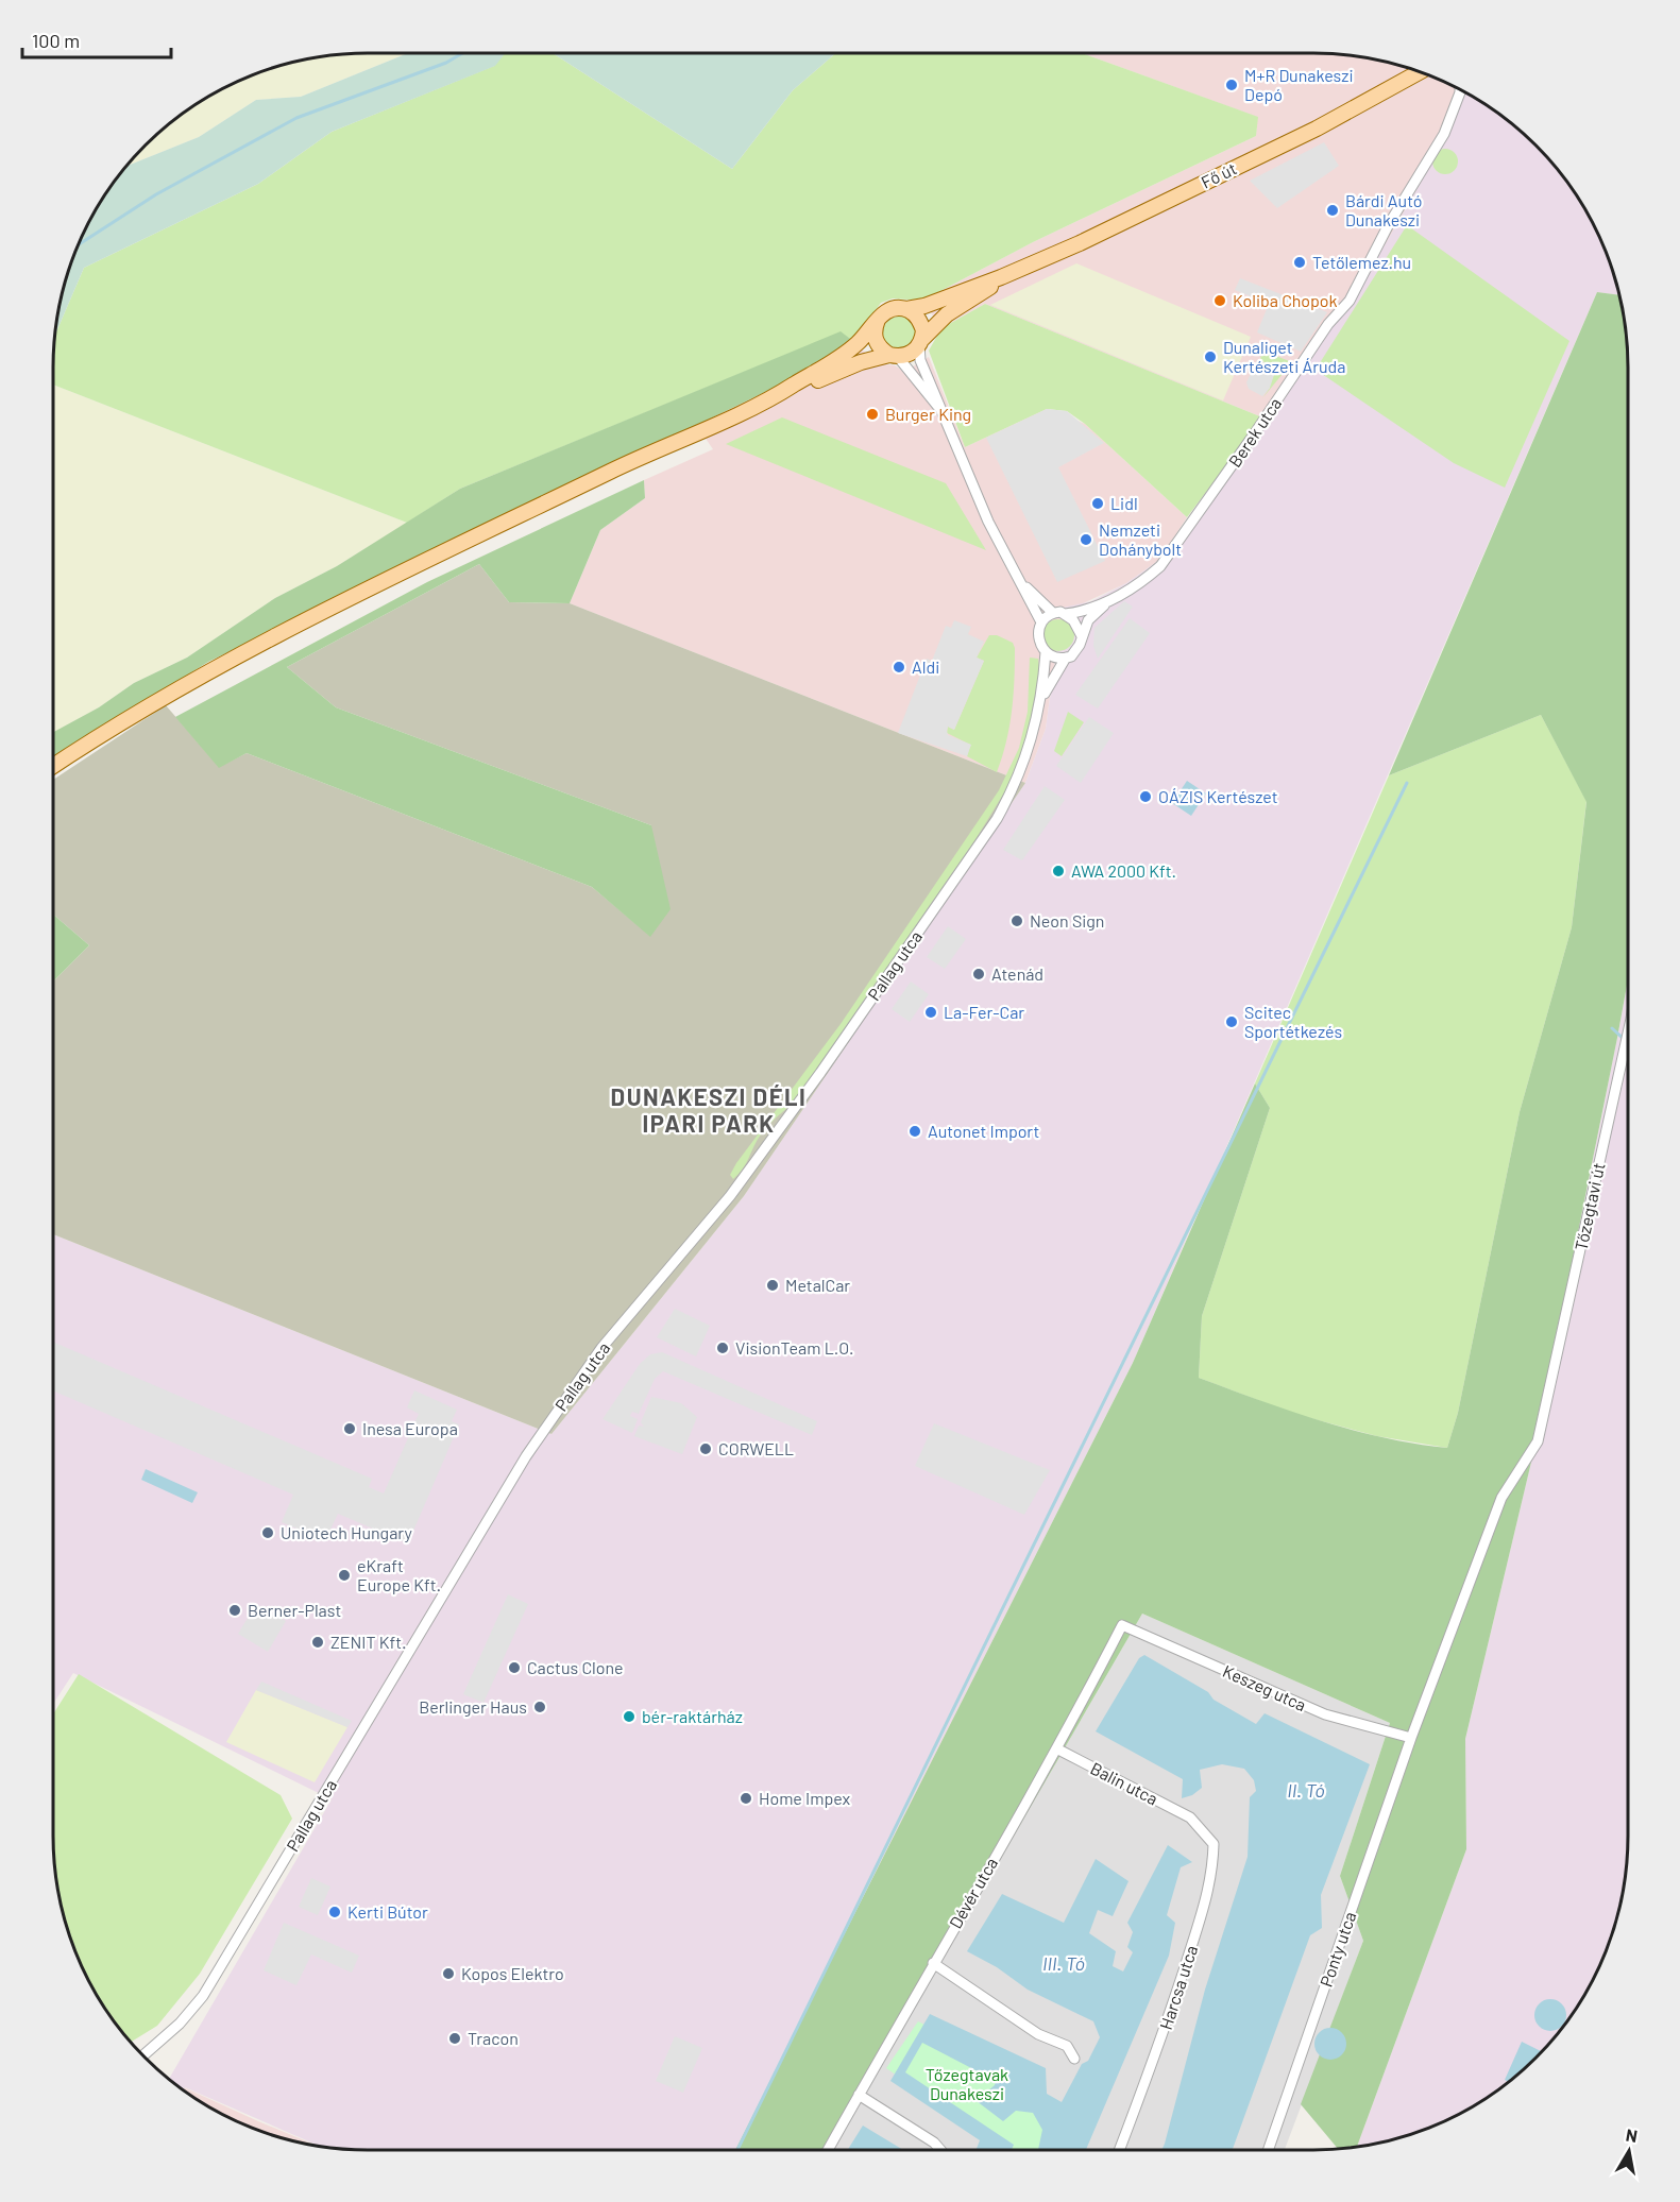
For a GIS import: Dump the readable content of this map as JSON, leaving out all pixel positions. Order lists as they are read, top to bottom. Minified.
{"streets":{"main road":["Fő út"],"street":["Berek utca","Pallag utca","Tőzegtavi út","Keszeg utca","Balin utca","Dévér utca","Ponty utca","Harcsa utca"]},"crossings":[["Berek utca","Pallag utca"],["Tőzegtavi út","Ponty utca"],["Keszeg utca","Dévér utca"],["Keszeg utca","Ponty utca"],["Balin utca","Dévér utca"],["Balin utca","Harcsa utca"]],"districts":["DUNAKESZI DÉLI IPARI PARK"],"water":["II. Tó","III. Tó"],"parks":["Tőzegtavak Dunakeszi"],"places":["M+R Dunakeszi Depó","Bárdi Autó Dunakeszi","Tetőlemez.hu","Koliba Chopok","Dunaliget Kertészeti Áruda","Burger King","Lidl","Nemzeti Dohánybolt","Aldi","OÁZIS Kertészet","AWA 2000 Kft.","Neon Sign","Atenád","La-Fer-Car","Scitec Sportétkezés","Autonet Import","MetalCar","VisionTeam L.O.","Inesa Europa","CORWELL","Uniotech Hungary","eKraft Europe Kft.","Berner-Plast","ZENIT Kft.","Cactus Clone","Berlinger Haus","bér-raktárház","Home Impex","Kerti Bútor","Kopos Elektro","Tracon"],"scale_bar":"100 m","north":"top"}
